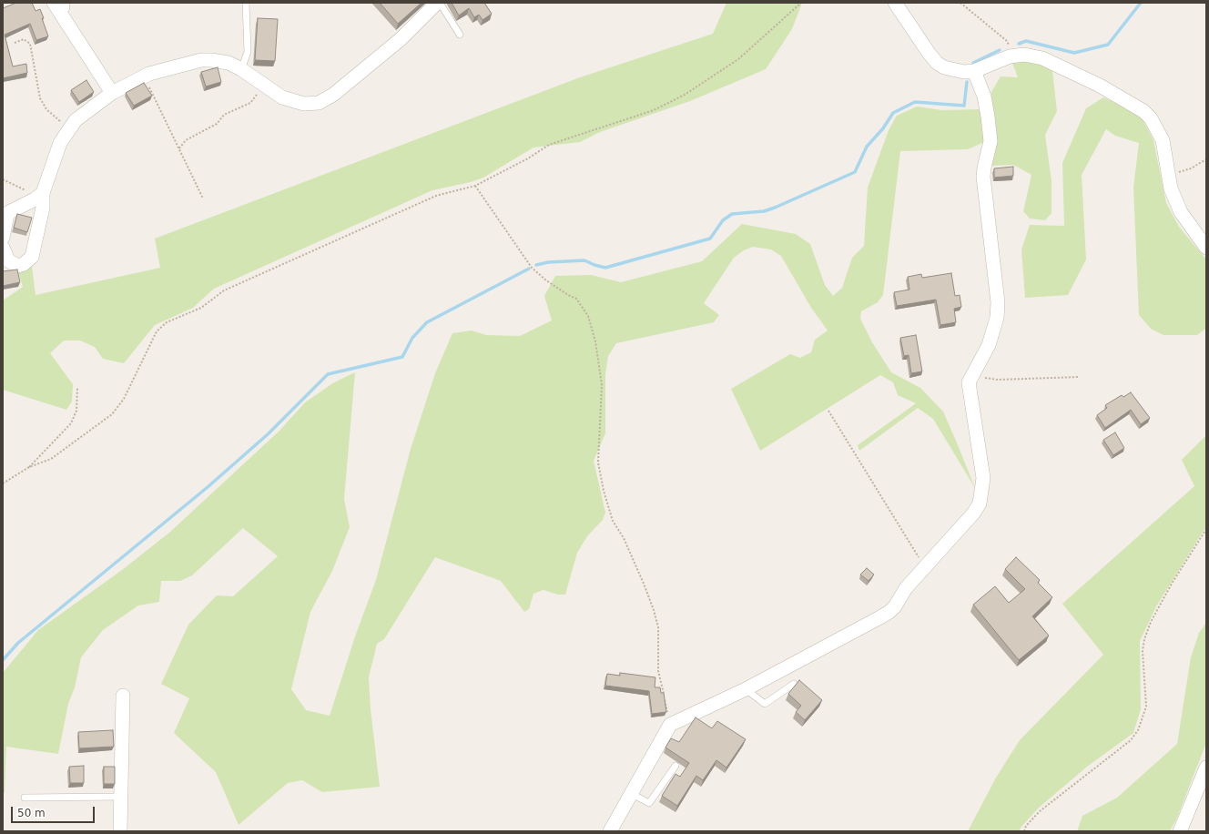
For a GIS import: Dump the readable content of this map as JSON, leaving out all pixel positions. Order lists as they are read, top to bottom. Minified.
{"scale_bar":"50 m"}
